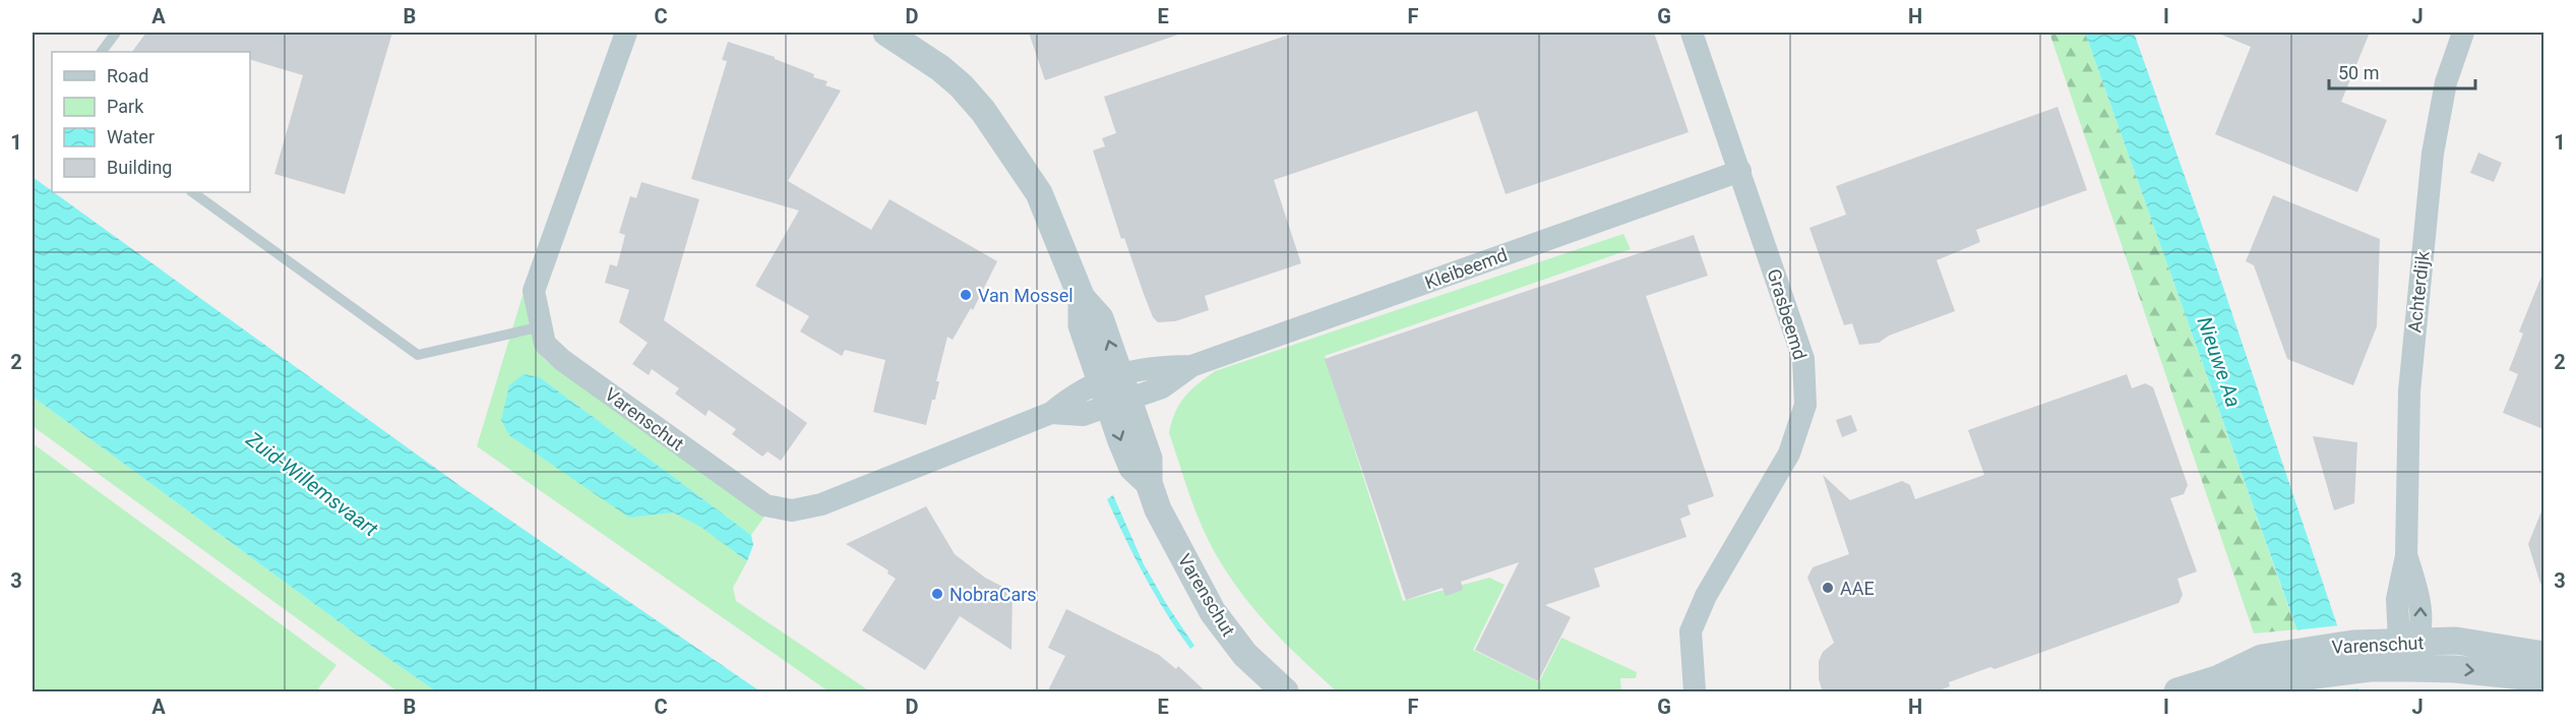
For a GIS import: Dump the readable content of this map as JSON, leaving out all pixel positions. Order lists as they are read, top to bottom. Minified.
{"streets":{"street":["Kleibeemd","Achterdijk","Grasbeemd","Varenschut"]},"crossings":[["Kleibeemd","Grasbeemd"],["Kleibeemd","Varenschut"],["Achterdijk","Varenschut"]],"water":["Nieuwe Aa","Zuid-Willemsvaart"],"places":["Van Mossel","AAE","NobraCars"],"legend":["Road","Park","Water","Building"],"scale_bar":"50 m","grid":{"columns":["A","B","C","D","E","F","G","H","I","J"],"rows":["1","2","3"]}}
